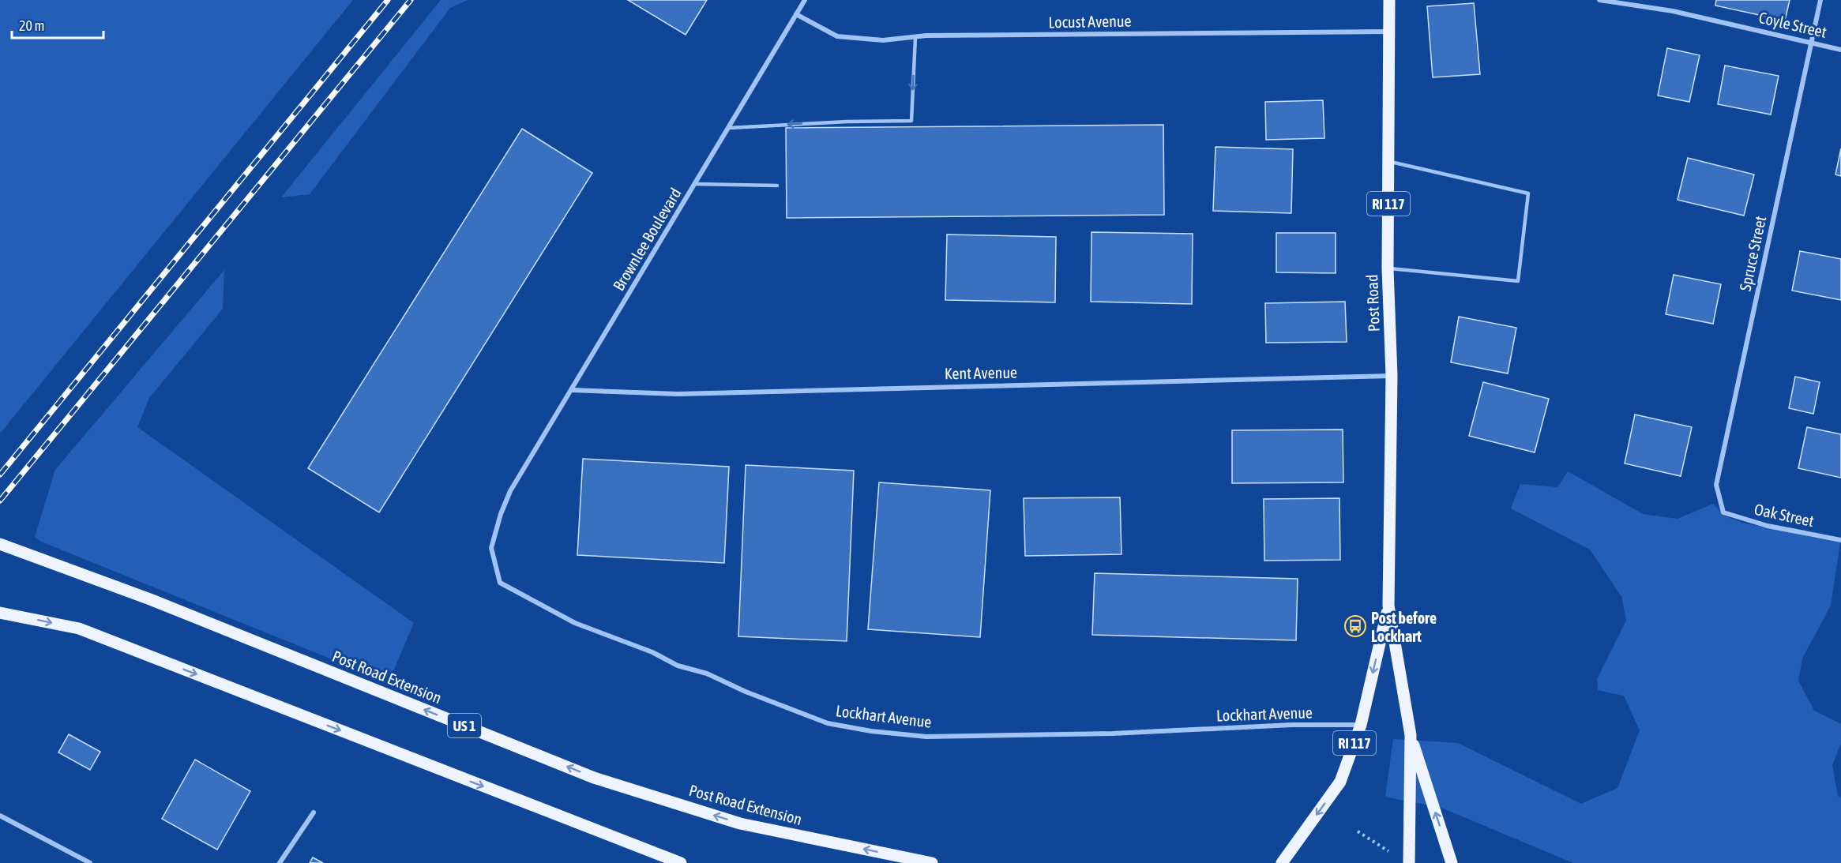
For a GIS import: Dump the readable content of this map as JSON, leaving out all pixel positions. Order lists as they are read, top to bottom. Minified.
{"streets":{"main road":["RI 117","Post Road","Post Road Extension","US 1"],"street":["Locust Avenue","Coyle Street","Brownlee Boulevard","Spruce Street","Kent Avenue","Oak Street","Lockhart Avenue"]},"crossings":[["Locust Avenue","Brownlee Boulevard"],["Locust Avenue","Post Road"],["Coyle Street","Spruce Street"],["RI 117","Post Road"],["RI 117","Lockhart Avenue"],["Brownlee Boulevard","Kent Avenue"],["Brownlee Boulevard","Lockhart Avenue"],["Spruce Street","Oak Street"],["Post Road","Kent Avenue"]],"places":{"bus stop":["Post before Lockhart"]},"scale_bar":"20 m"}
